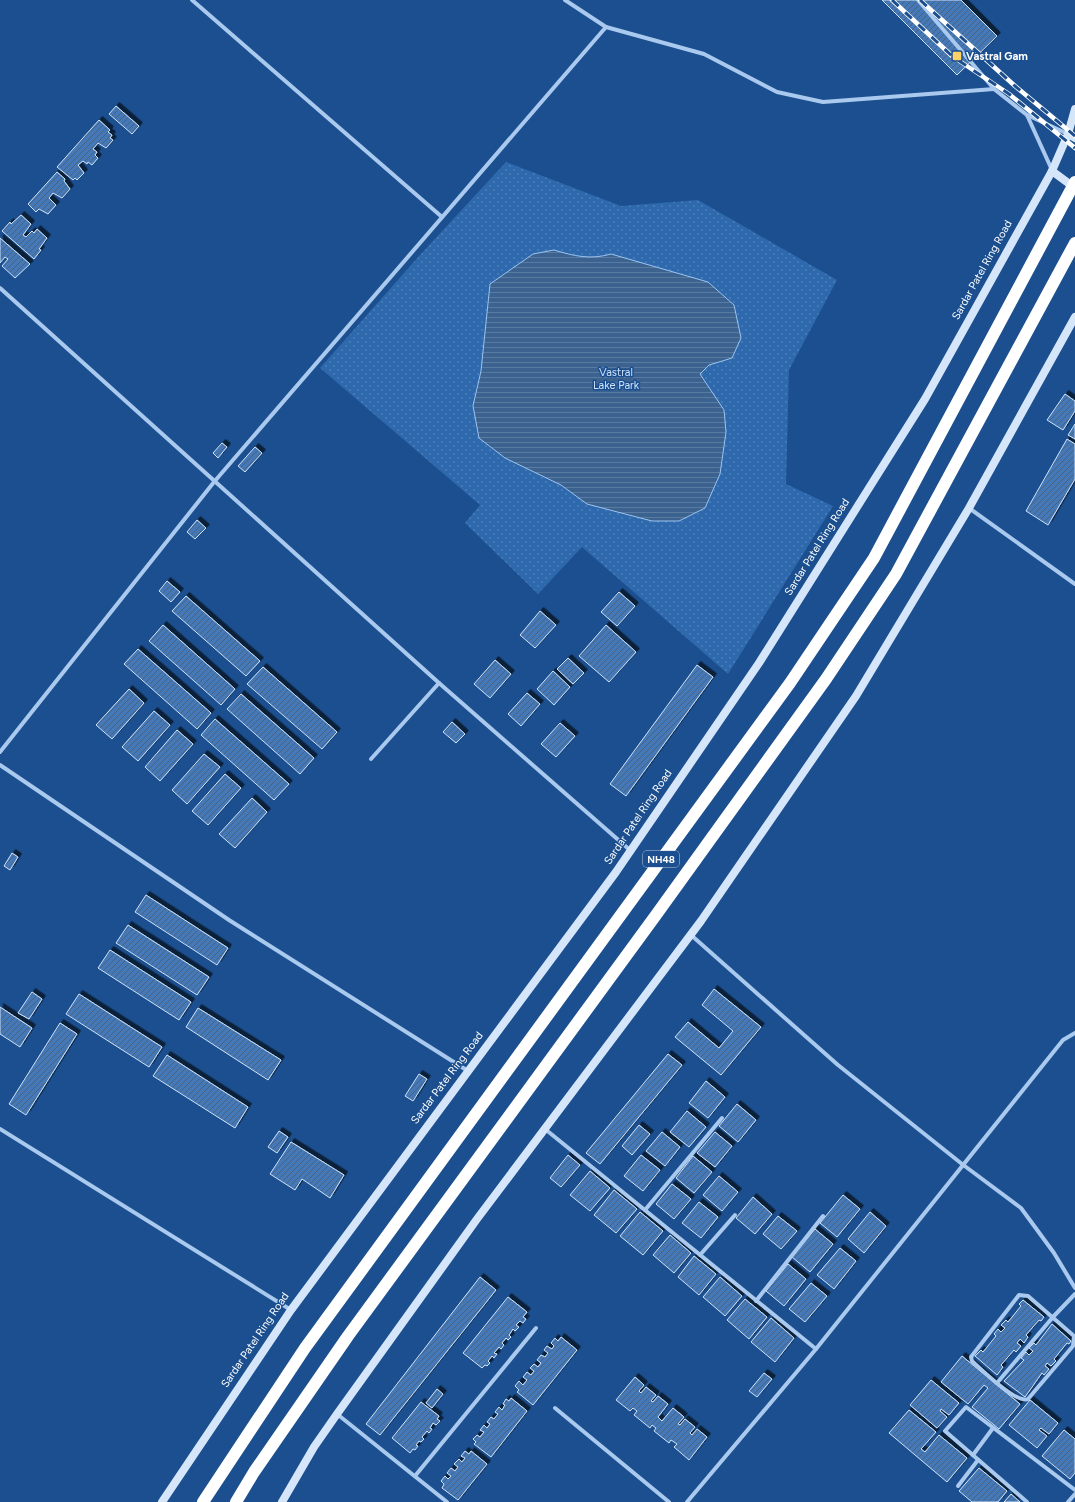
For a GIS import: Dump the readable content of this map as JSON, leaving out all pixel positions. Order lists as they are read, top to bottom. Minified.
{"streets":{"highway":["NH48"],"street":["Sardar Patel Ring Road"]},"parks":["Vastral Lake Park"],"places":{"transit":["Vastral Gam"]}}
